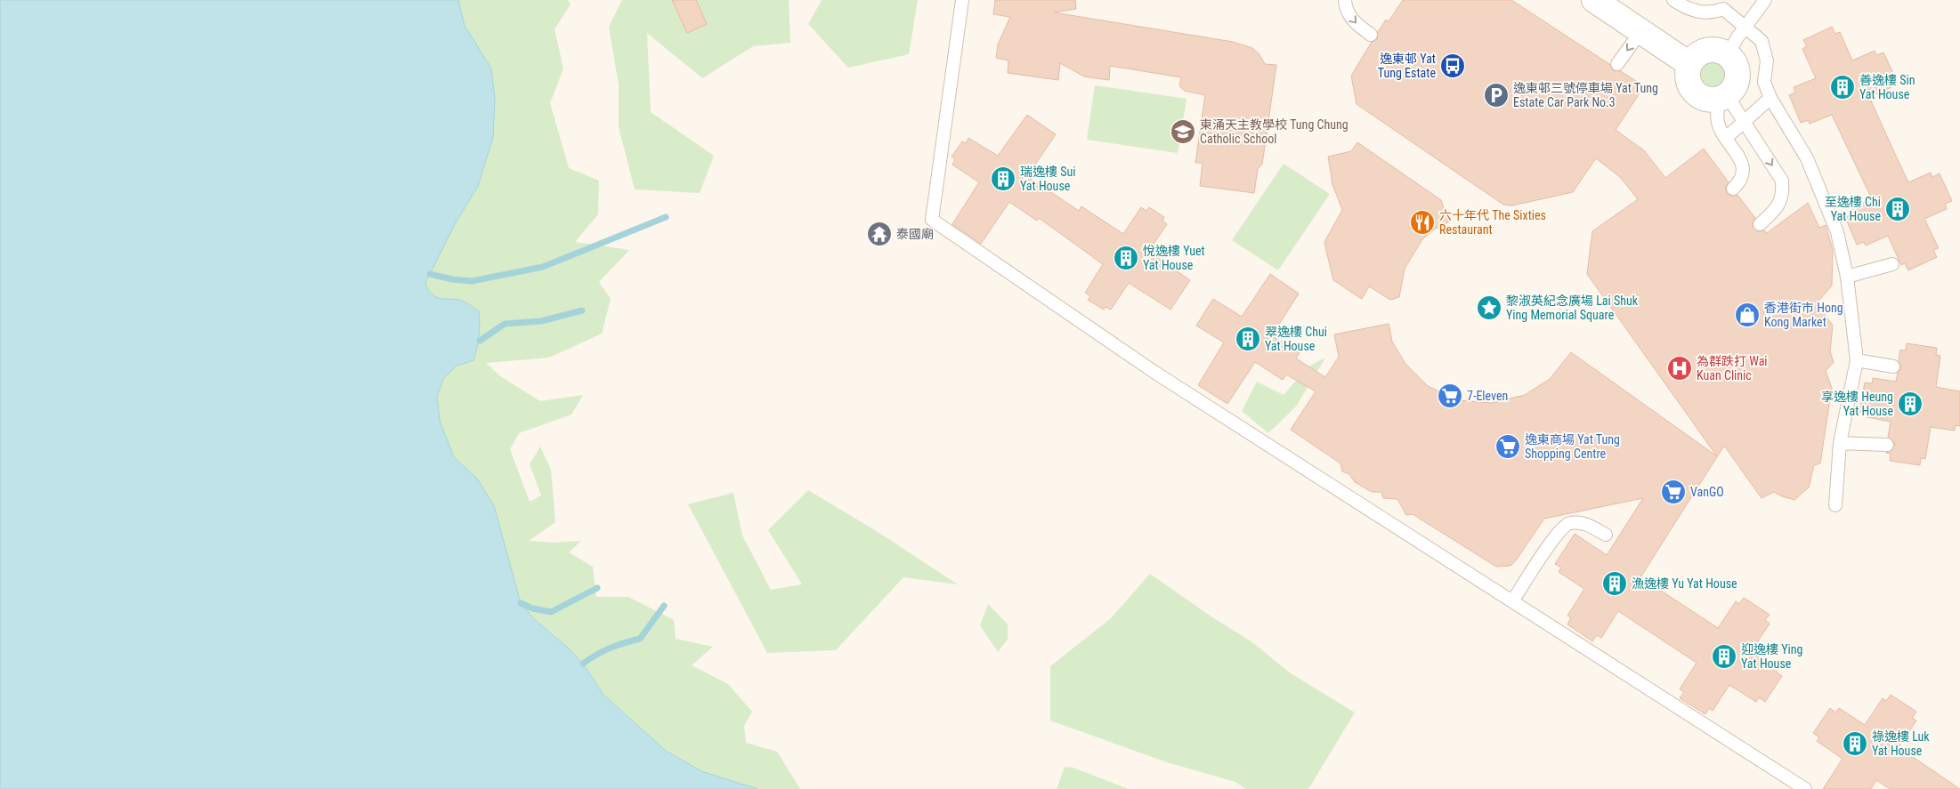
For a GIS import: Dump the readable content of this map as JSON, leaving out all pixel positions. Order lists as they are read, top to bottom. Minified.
{"places":{"bus stop":["逸東邨 Yat Tung Estate"],"building":["善逸樓 Sin Yat House","瑞逸樓 Sui Yat House","至逸樓 Chi Yat House","悅逸樓 Yuet Yat House","翠逸樓 Chui Yat House","享逸樓 Heung Yat House","漁逸樓 Yu Yat House","迎逸樓 Ying Yat House","祿逸樓 Luk Yat House"],"parking":["逸東邨三號停車場 Yat Tung Estate Car Park No.3"],"school or university":["東涌天主教學校 Tung Chung Catholic School"],"restaurant":["六十年代 The Sixties Restaurant"],"temple":["泰國廟"],"place":["黎淑英紀念廣場 Lai Shuk Ying Memorial Square"],"shop":["香港街市 Hong Kong Market"],"hospital":["為群跌打 Wai Kuan Clinic"],"supermarket":["7-Eleven","逸東商場 Yat Tung Shopping Centre","VanGO"]}}
